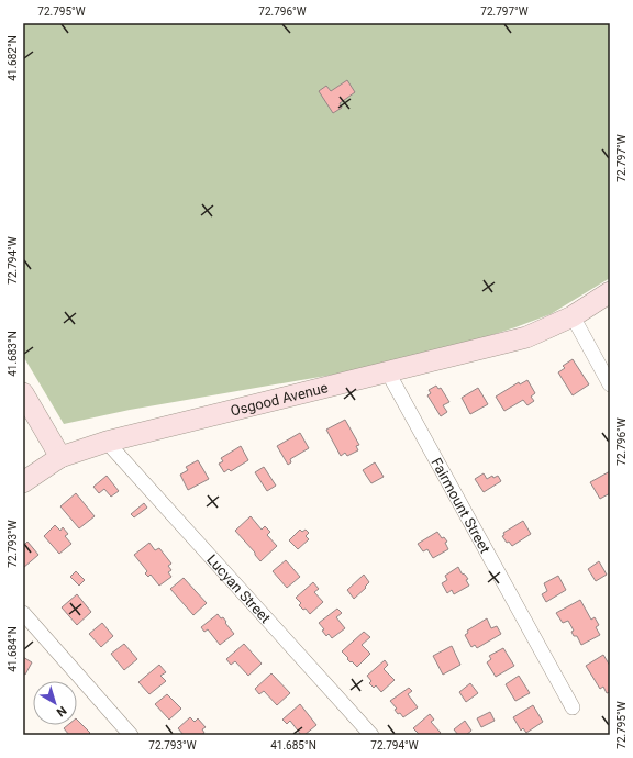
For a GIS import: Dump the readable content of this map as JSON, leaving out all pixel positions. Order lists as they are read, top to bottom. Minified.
{"streets":{"street":["Osgood Avenue","Fairmount Street","Lucyan Street"]},"crossings":[["Osgood Avenue","Fairmount Street"],["Osgood Avenue","Lucyan Street"]],"north":"bottom right","coordinates":["72.795°W","72.796°W","72.797°W","41.682°N","72.794°W","41.683°N","72.793°W","41.684°N","41.685°N"]}
